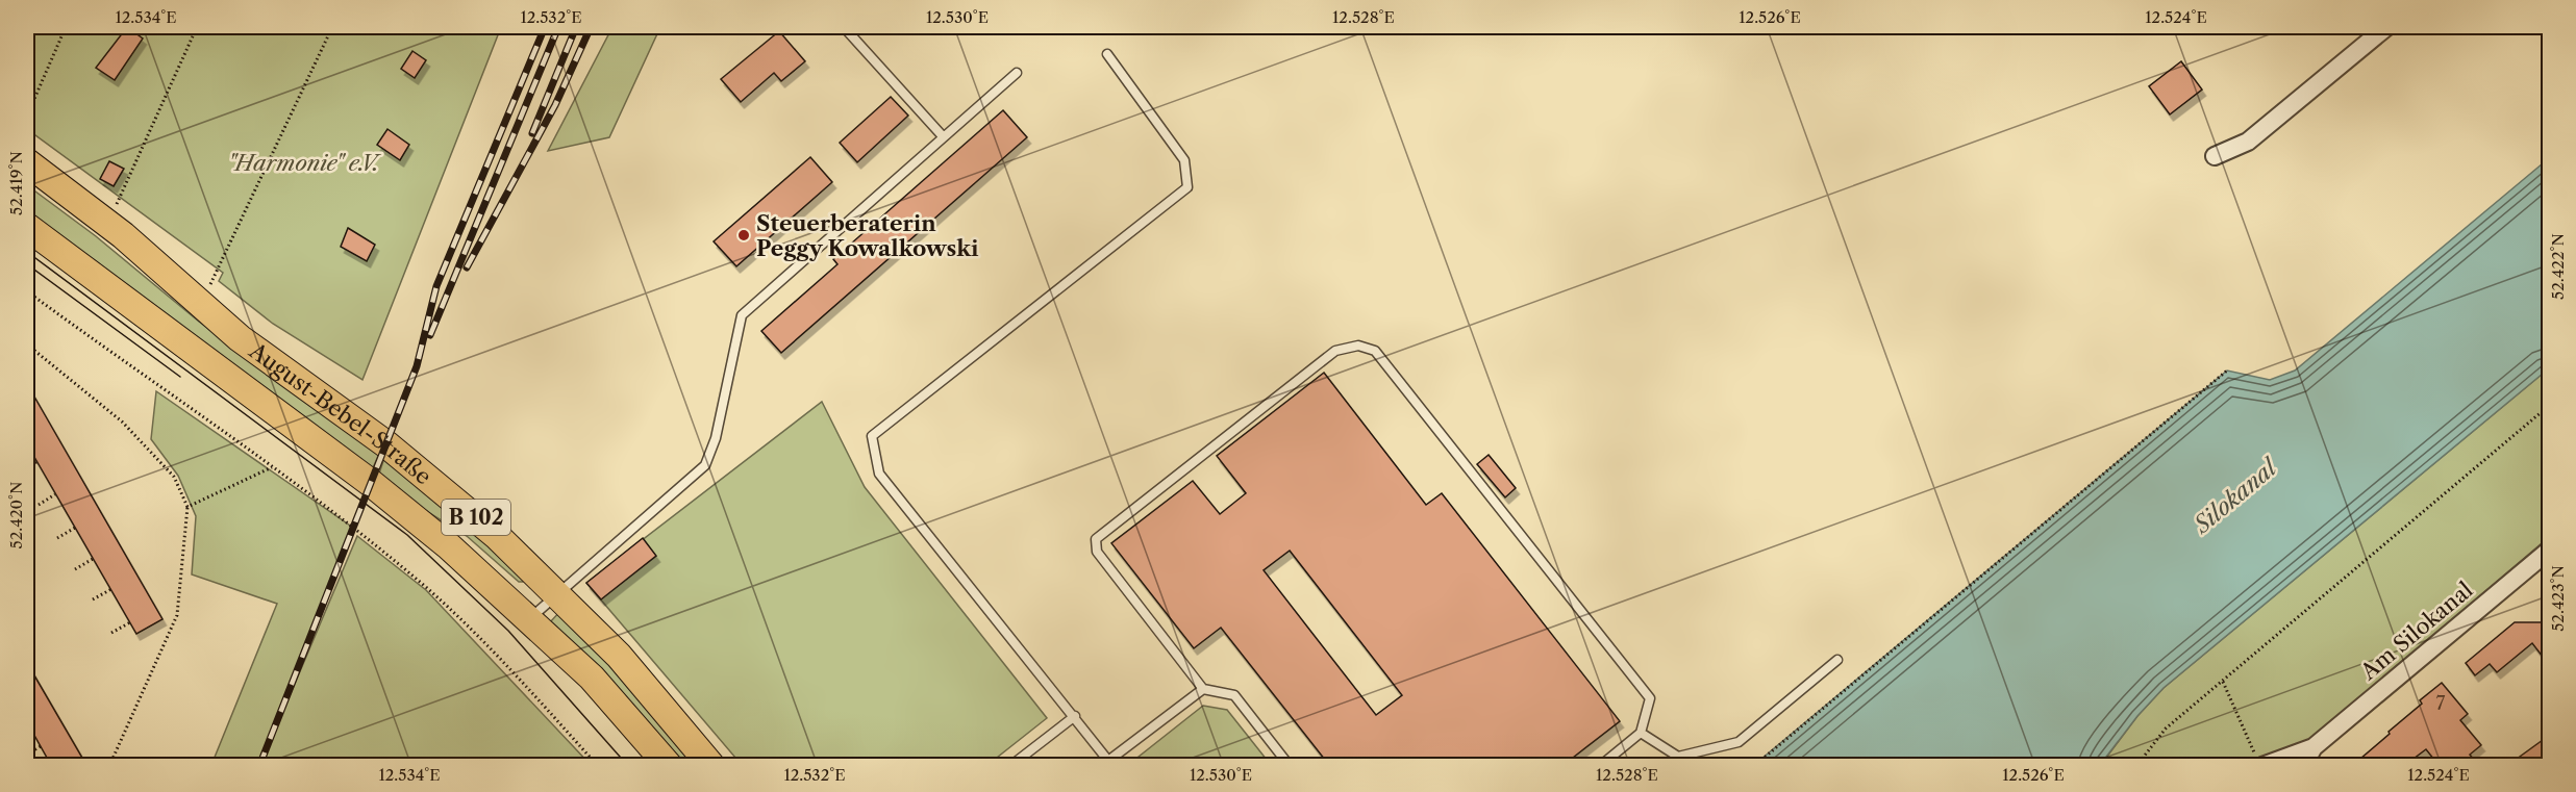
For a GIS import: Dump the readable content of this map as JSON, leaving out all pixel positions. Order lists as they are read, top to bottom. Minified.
{"streets":{"main road":["August-Bebel-Straße","B 102"],"street":["Am Silokanal"]},"water":["Silokanal"],"parks":["\"Harmonie\" e.V."],"places":["Steuerberaterin Peggy Kowalkowski"],"house_numbers":["7"],"coordinates":["12.534°E","12.532°E","12.530°E","12.528°E","12.526°E","12.524°E","52.419°N","52.422°N","52.420°N","52.423°N"]}
